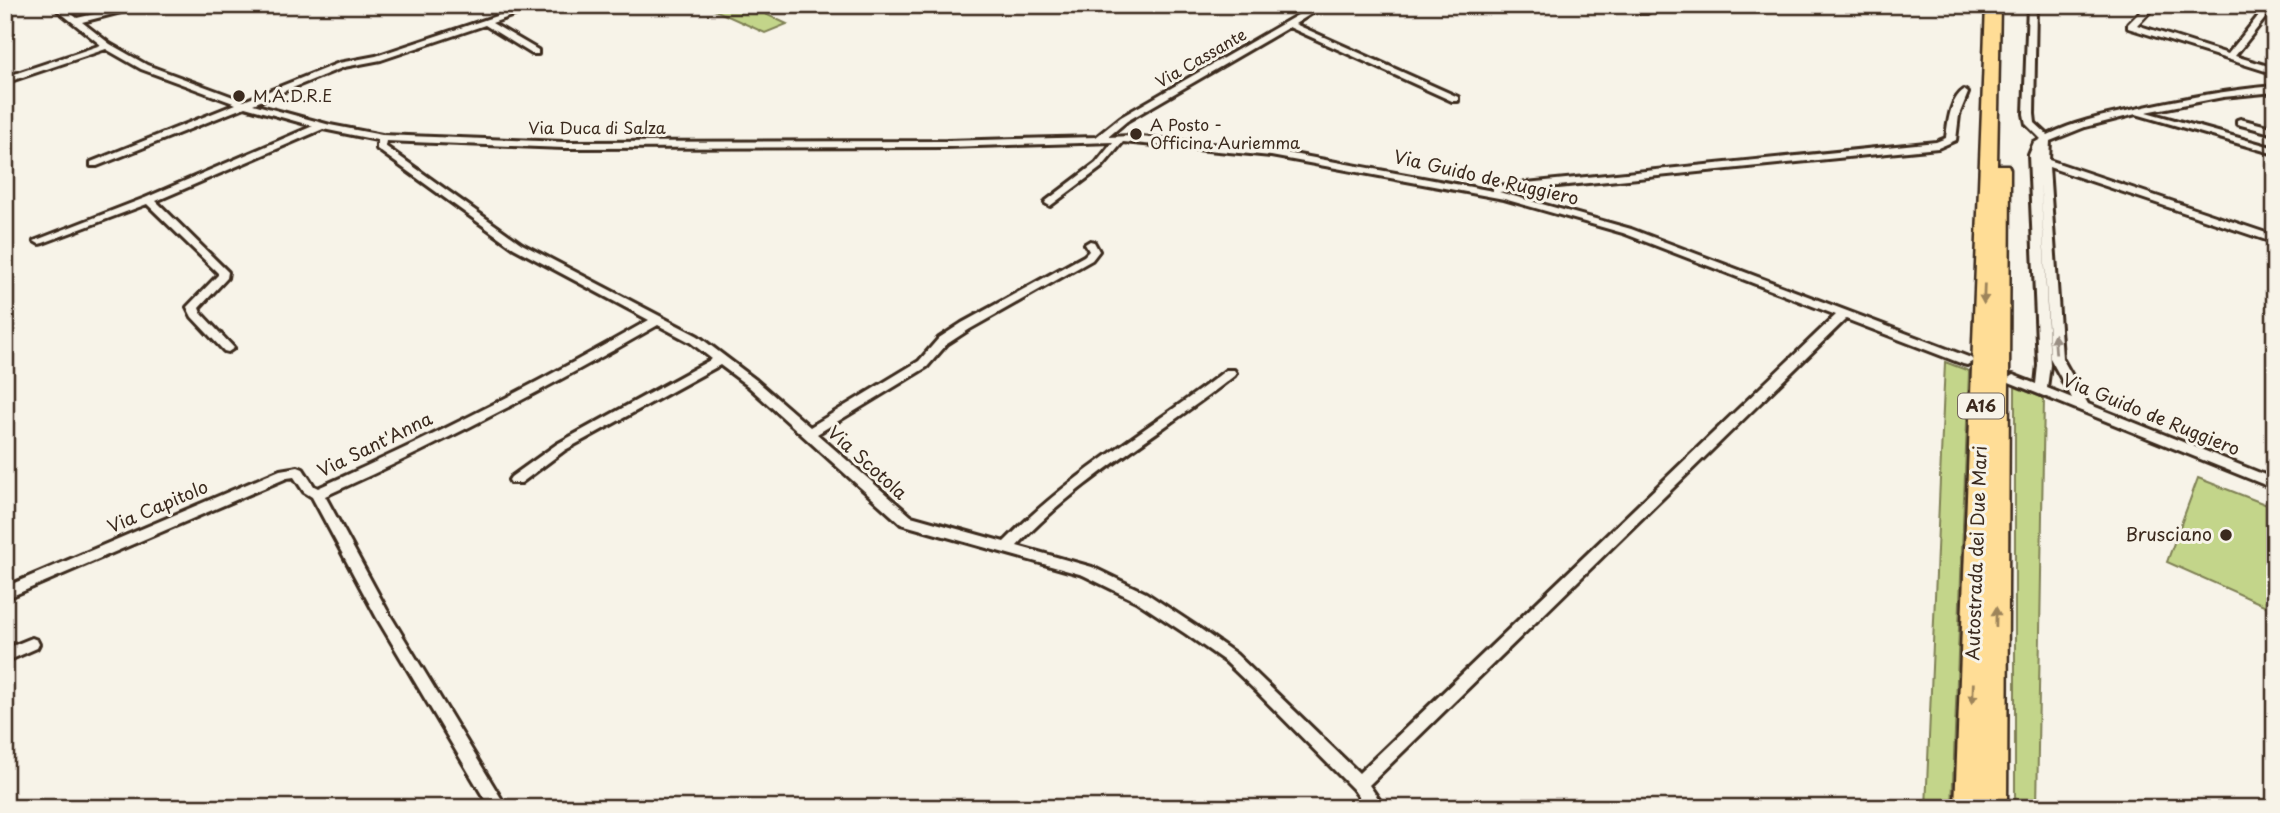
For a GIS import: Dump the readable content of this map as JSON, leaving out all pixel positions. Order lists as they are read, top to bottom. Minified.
{"streets":{"highway":["A16","Autostrada dei Due Mari"],"street":["Via Cassante","Via Duca di Salza","Via Guido de Ruggiero","Via Sant'Anna","Via Scotola","Via Capitolo"]},"crossings":[["Via Cassante","Via Duca di Salza"],["Via Duca di Salza","Via Guido de Ruggiero"],["Via Duca di Salza","Via Scotola"],["Via Sant'Anna","Via Scotola"],["Via Sant'Anna","Via Capitolo"]],"places":["M.A.D.R.E","A Posto - Officina Auriemma","Brusciano"]}
